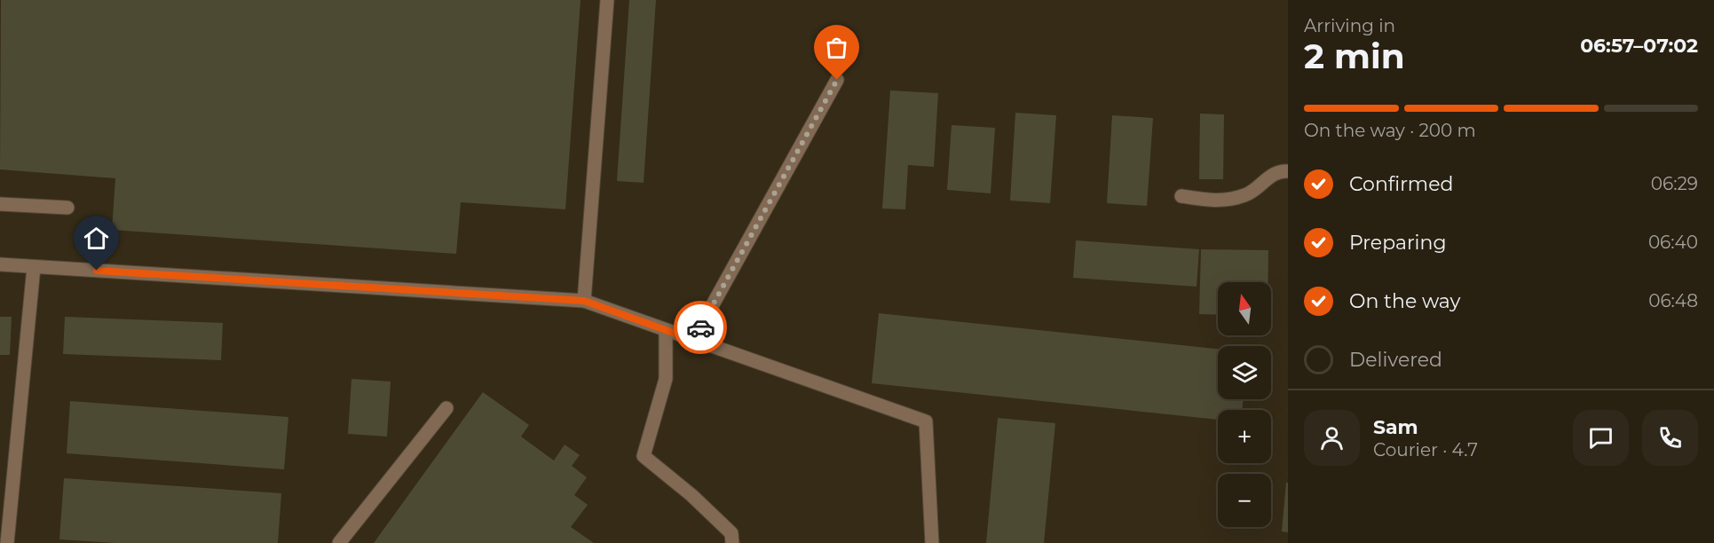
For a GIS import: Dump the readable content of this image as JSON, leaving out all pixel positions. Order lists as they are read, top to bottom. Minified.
{"north":"top","page":{"heading":["2 min","Arriving in","06:57–07:02"],"panel":["Sam","Courier · 4.7"],"bar":"On the way · 200 m","list":[["Confirmed","06:29"],["Preparing","06:40"],["On the way","06:48"],"Delivered"],"map_buttons":["+","−"]}}
